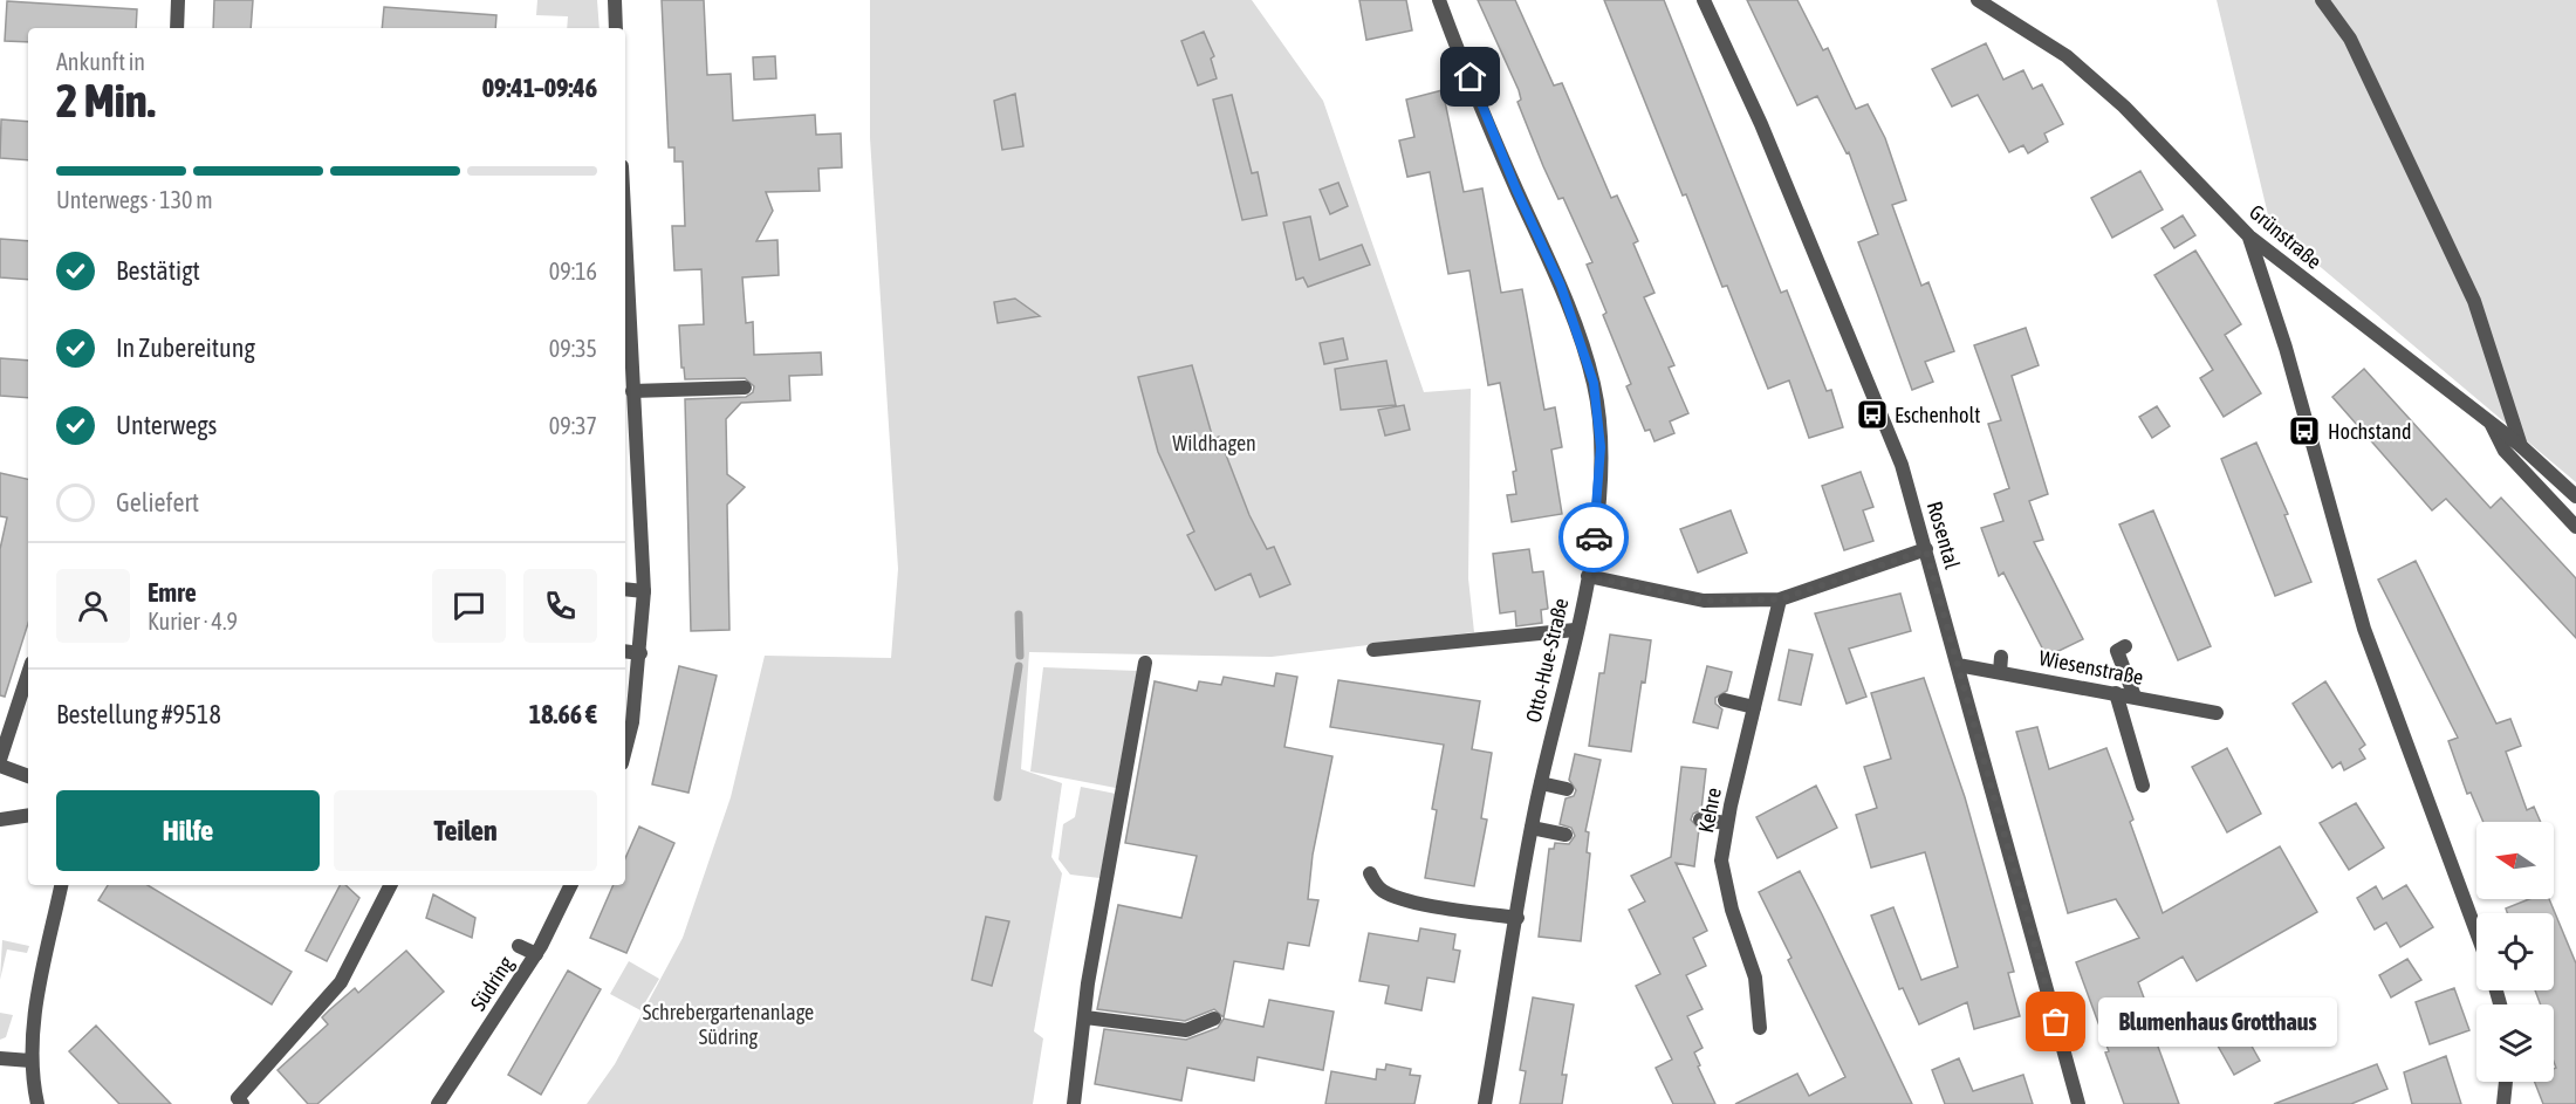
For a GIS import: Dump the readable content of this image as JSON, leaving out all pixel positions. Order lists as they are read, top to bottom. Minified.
{"streets":{"street":["Grünstraße","Rosental","Otto-Hue-Straße","Wiesenstraße","Kehre","Südring"]},"crossings":[["Rosental","Wiesenstraße"]],"parks":["Wildhagen","Schrebergartenanlage Südring"],"places":{"bus stop":["Eschenholt","Hochstand"],"other":["Blumenhaus Grotthaus"]},"north":"left","page":{"heading":["2 Min.","Ankunft in","09:41–09:46"],"panel":["Emre","Kurier · 4.9","Bestellung #9518","18.66 €"],"bar":"Unterwegs · 130 m","list":[["Bestätigt","09:16"],["In Zubereitung","09:35"],["Unterwegs","09:37"],"Geliefert"],"buttons":["Hilfe","Teilen"],"bubble":"Blumenhaus Grotthaus"}}
